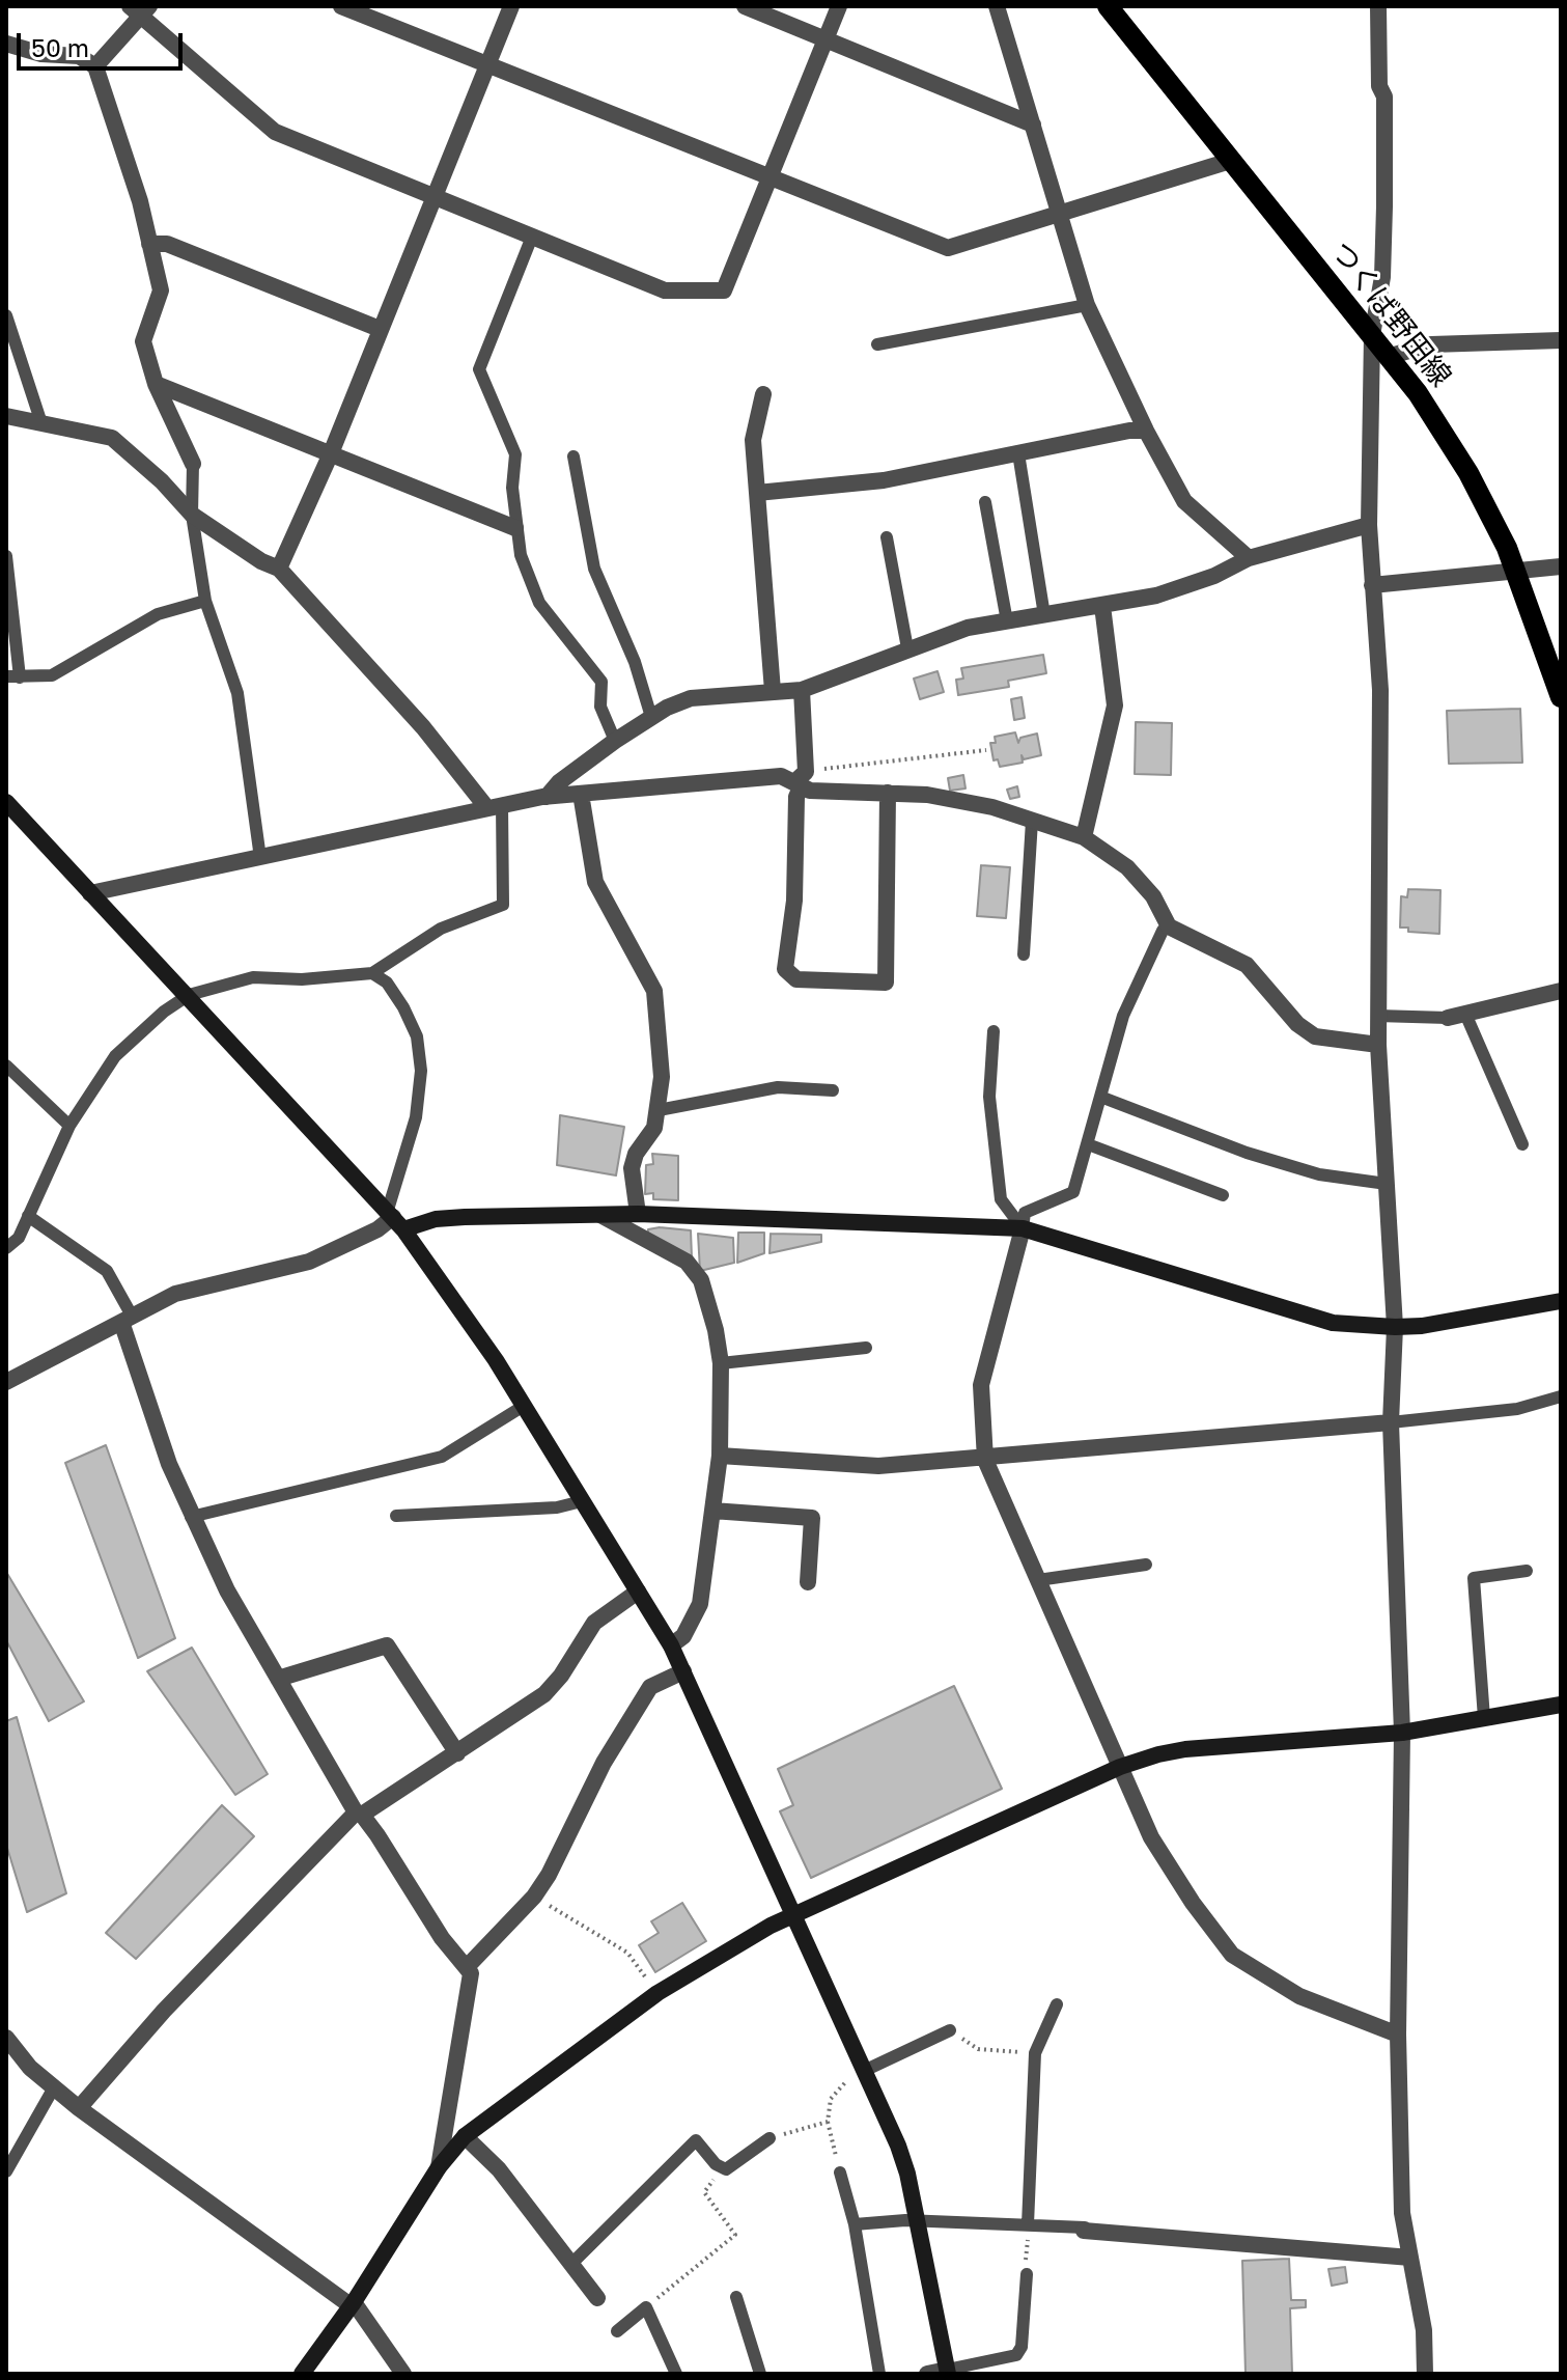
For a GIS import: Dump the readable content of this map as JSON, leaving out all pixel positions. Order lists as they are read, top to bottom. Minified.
{"streets":{"main road":["つくば野田線"]},"scale_bar":"50 m"}
